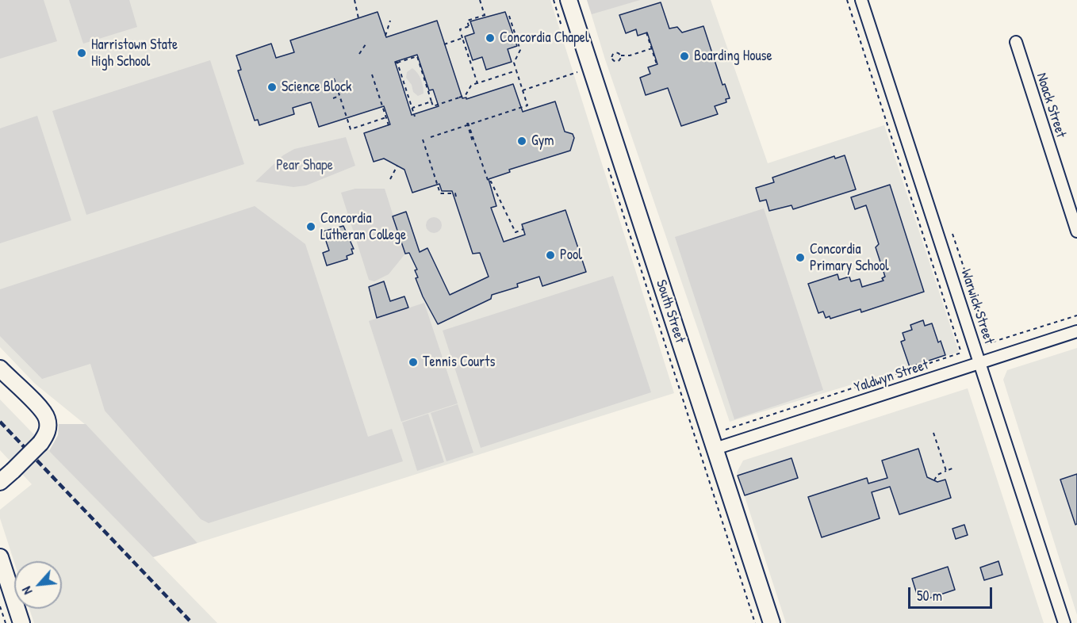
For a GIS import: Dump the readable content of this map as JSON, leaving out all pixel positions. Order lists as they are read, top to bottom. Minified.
{"streets":{"street":["Noack Street","Warwick Street","South Street","Yaldwyn Street"]},"crossings":[["Warwick Street","Yaldwyn Street"],["South Street","Yaldwyn Street"]],"parks":["Pear Shape"],"places":["Concordia Chapel","Harristown State High School","Boarding House","Science Block","Gym","Concordia Lutheran College","Pool","Concordia Primary School","Tennis Courts"],"scale_bar":"50 m","north":"bottom left"}
